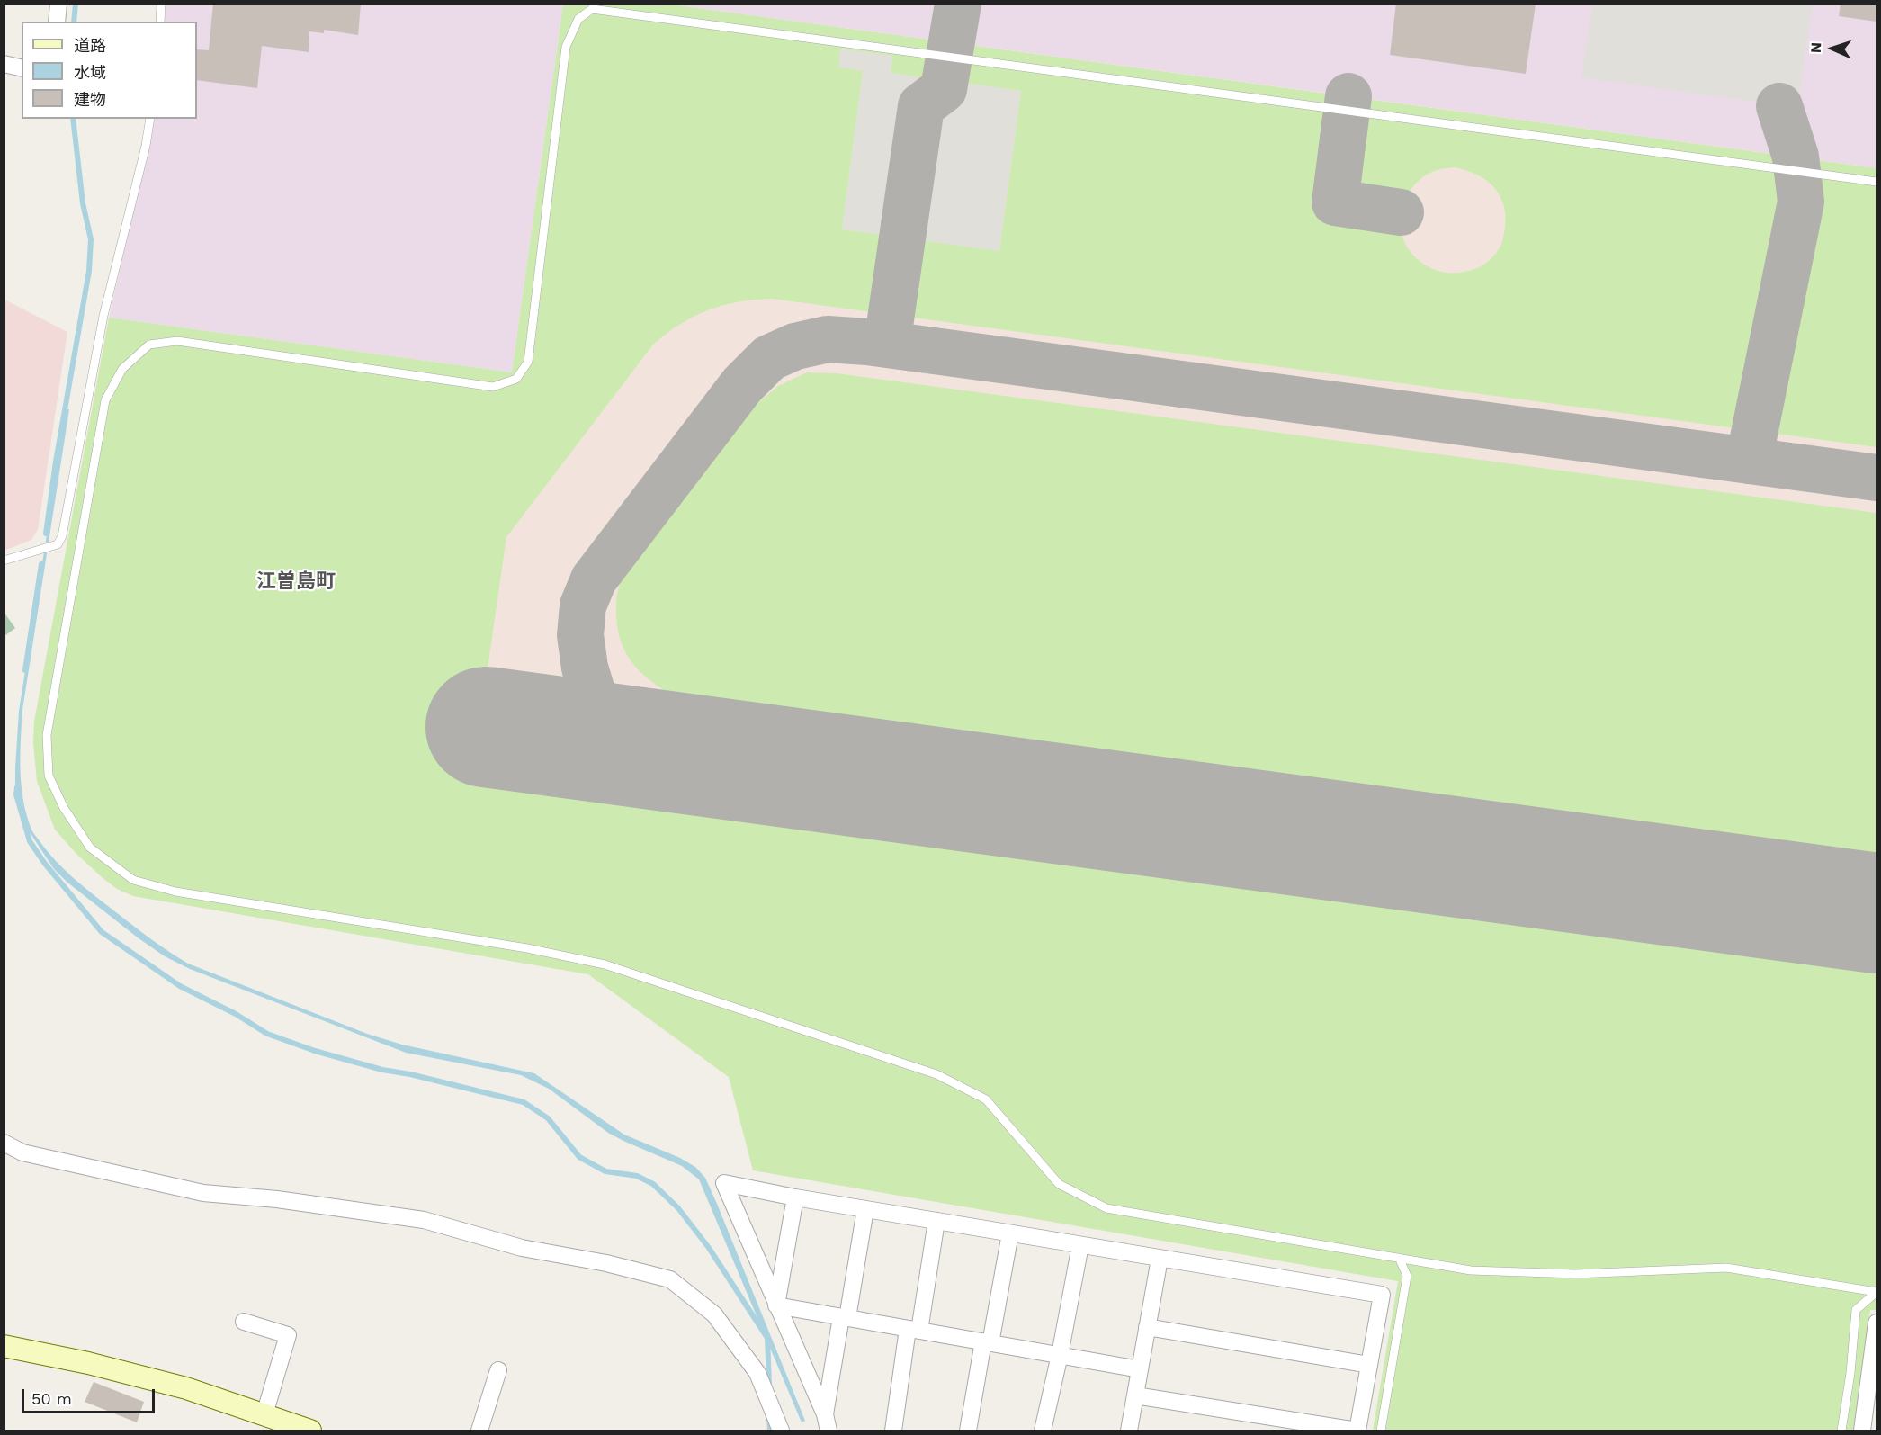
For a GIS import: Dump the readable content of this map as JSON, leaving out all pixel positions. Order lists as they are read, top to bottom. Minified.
{"districts":["江曽島町"],"legend":["道路","水域","建物"],"scale_bar":"50 m","north":"left"}
